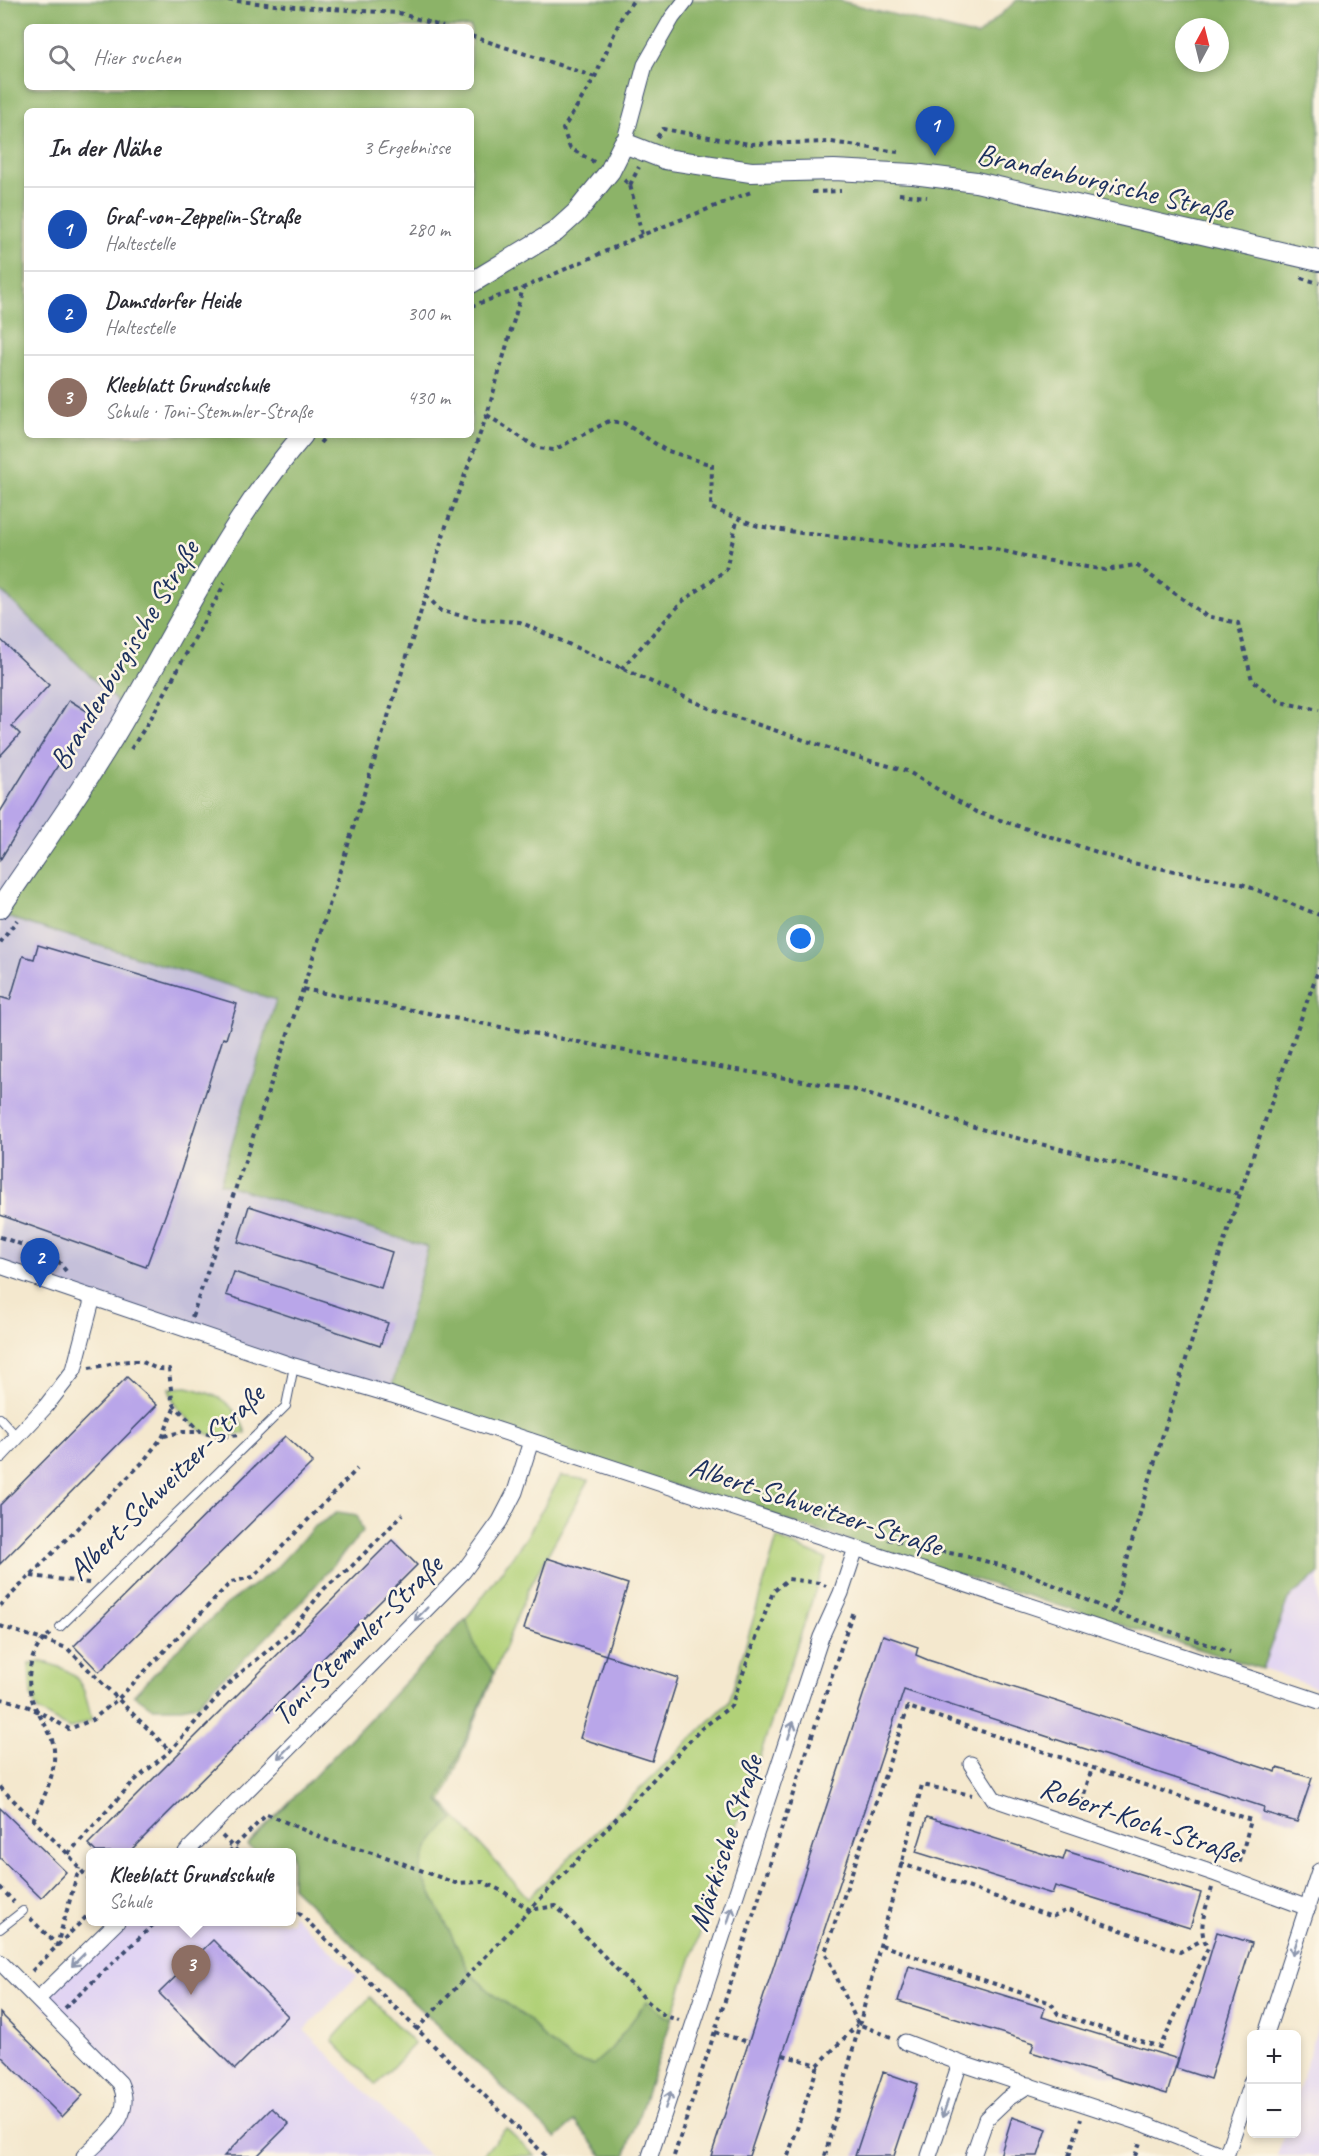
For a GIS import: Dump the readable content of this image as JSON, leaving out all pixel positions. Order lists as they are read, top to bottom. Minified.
{"streets":{"street":["Brandenburgische Straße","Albert-Schweitzer-Straße","Toni-Stemmler-Straße","Robert-Koch-Straße","Märkische Straße"]},"crossings":[["Albert-Schweitzer-Straße","Toni-Stemmler-Straße"],["Albert-Schweitzer-Straße","Märkische Straße"]],"one_way":["Toni-Stemmler-Straße","Märkische Straße"],"north":"top","page":{"search":"Hier suchen","pins":["1","2","3"],"heading":["In der Nähe","3 Ergebnisse"],"list":[{"mark":"1","name":"Graf-von-Zeppelin-Straße","note":"Haltestelle","value":"280 m"},{"mark":"2","name":"Damsdorfer Heide","note":"Haltestelle","value":"300 m"},{"mark":"3","name":"Kleeblatt Grundschule","note":"Schule · Toni-Stemmler-Straße","value":"430 m"}],"popup":["Kleeblatt Grundschule","Schule"],"map_buttons":["+","−"]}}
